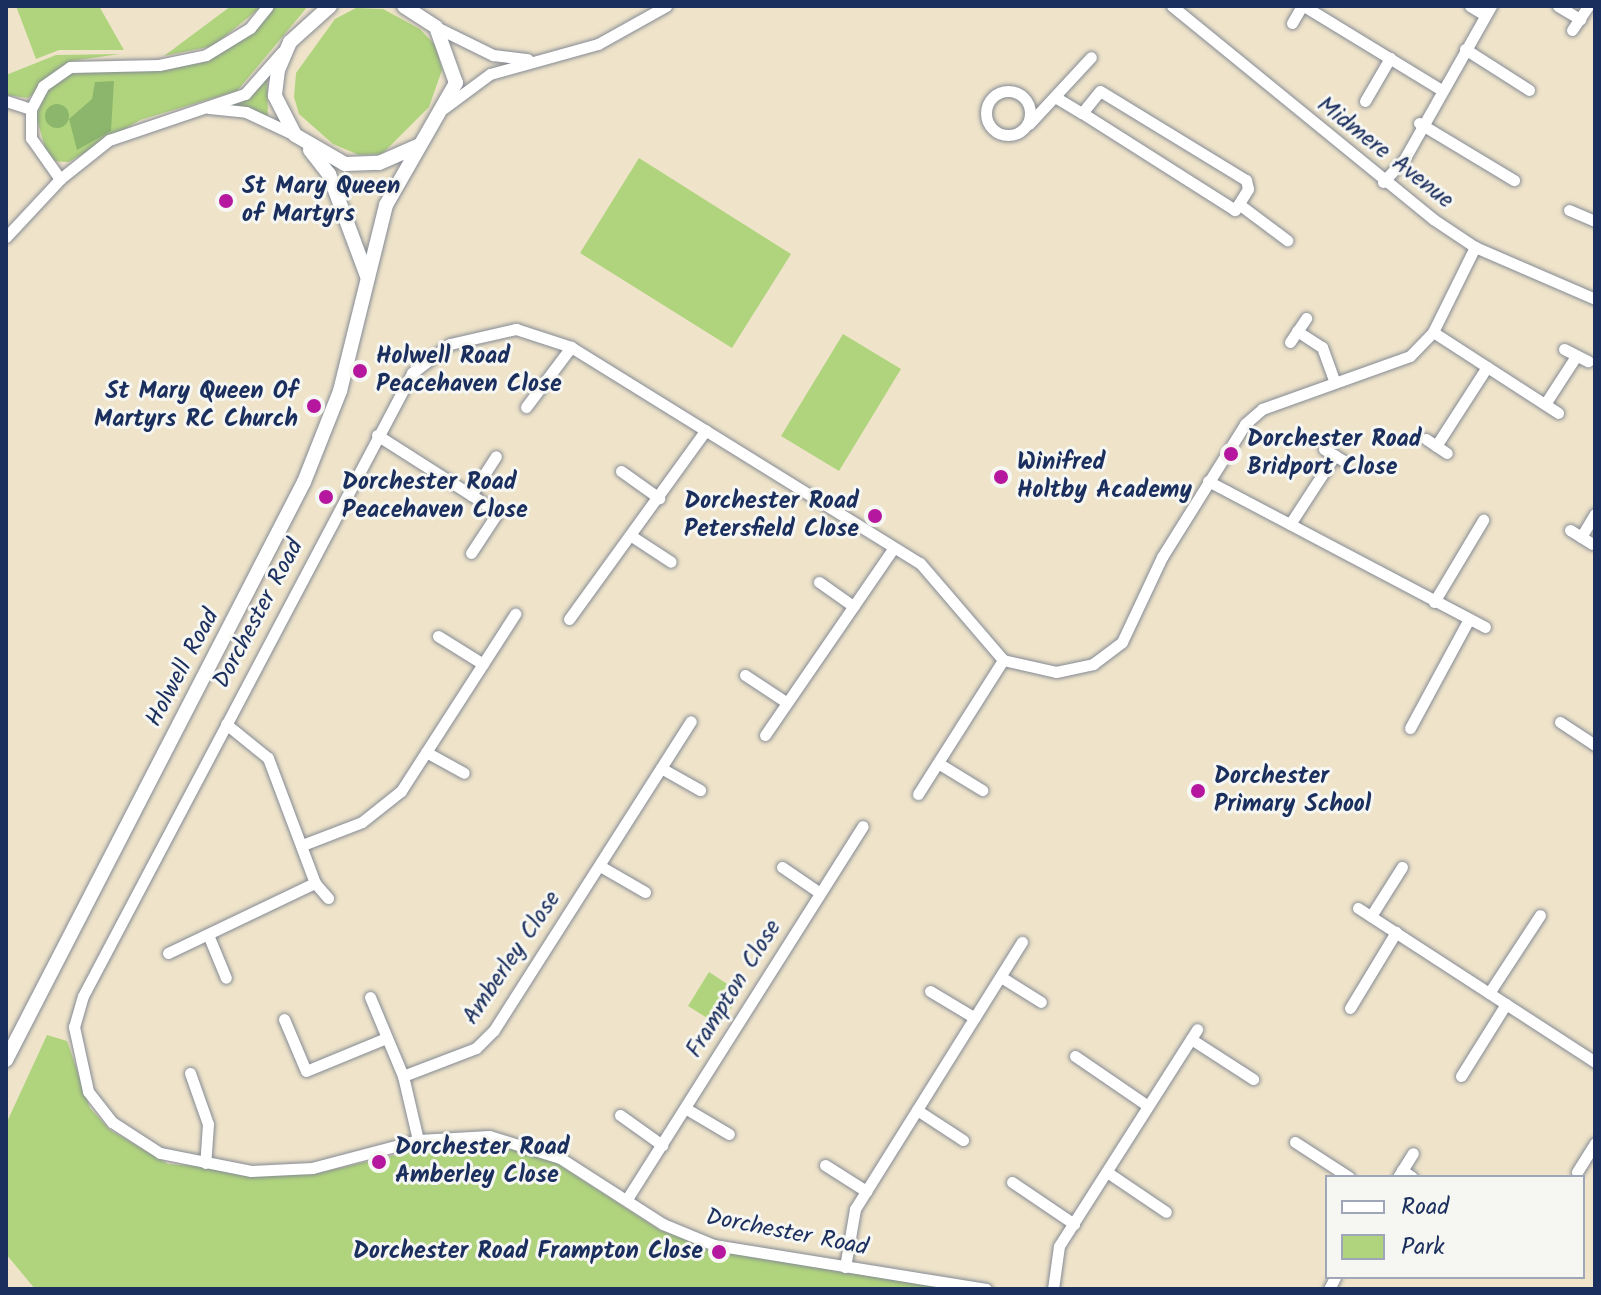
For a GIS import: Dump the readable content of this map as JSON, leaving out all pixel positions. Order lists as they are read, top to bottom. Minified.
{"streets":{"street":["Midmere Avenue","Dorchester Road","Holwell Road","Amberley Close","Frampton Close"]},"crossings":[["Dorchester Road","Frampton Close"]],"places":["St Mary Queen of Martyrs","Holwell Road Peacehaven Close","St Mary Queen Of Martyrs RC Church","Dorchester Road Bridport Close","Winifred Holtby Academy","Dorchester Road Peacehaven Close","Dorchester Road Petersfield Close","Dorchester Primary School","Dorchester Road Amberley Close","Dorchester Road Frampton Close"],"legend":["Road","Park"]}
